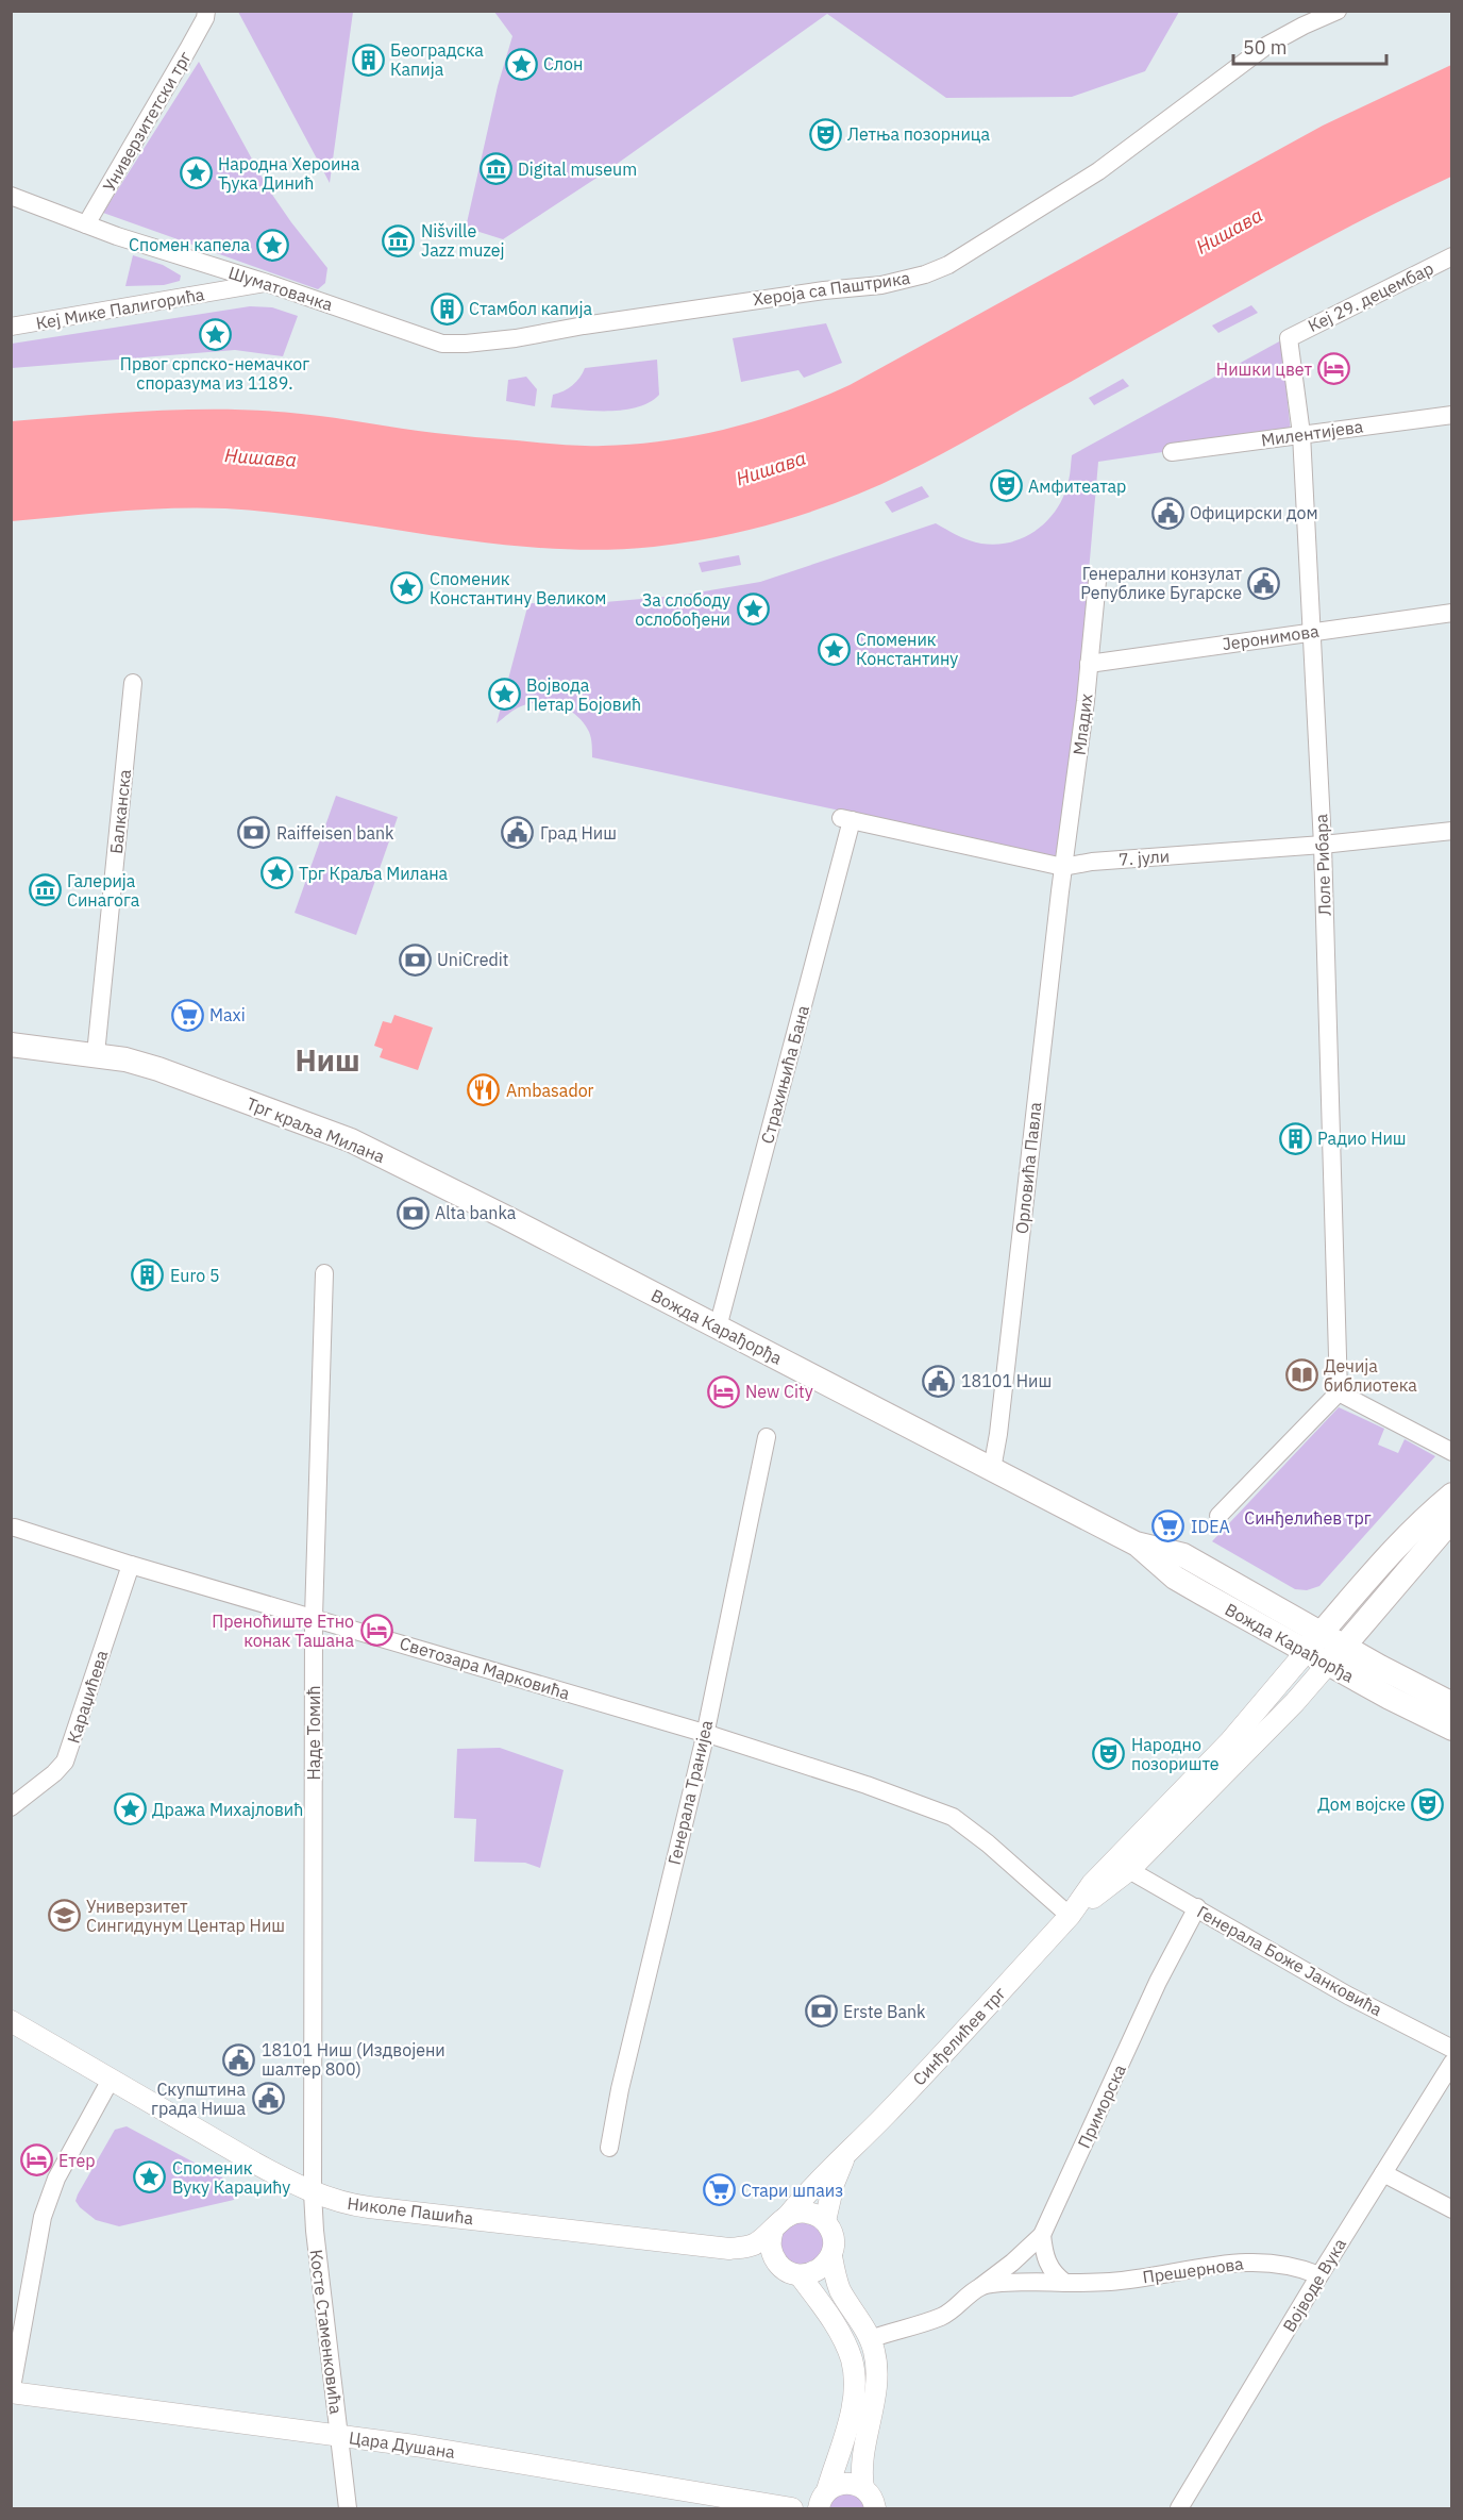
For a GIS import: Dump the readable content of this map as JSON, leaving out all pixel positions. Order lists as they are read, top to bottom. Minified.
{"streets":{"main road":["Трг краља Милана","Вожда Карађорђа"],"street":["Универзитетски трг","Шуматовачка","Хероја са Паштрика","Кеј 29. децембар","Кеј Мике Палигорића","Милентијева","Јеронимова","Младих","Балканска","7. јули","Лоле Рибара","Страхињића Бана","Орловића Павла","Светозара Марковића","Караџићева","Наде Томић","Генерала Транијеа","Генерала Боже Јанковића","Синђелићев трг","Приморска","Николе Пашића","Прешернова","Војводе Вука","Косте Стаменковића","Цара Душана"]},"crossings":[["Универзитетски трг","Шуматовачка"],["Шуматовачка","Хероја са Паштрика"],["Шуматовачка","Кеј Мике Палигорића"],["Кеј 29. децембар","Лоле Рибара"],["Милентијева","Лоле Рибара"],["Јеронимова","Младих"],["Јеронимова","Лоле Рибара"],["Младих","7. јули"],["Младих","Орловића Павла"],["Балканска","Трг краља Милана"],["7. јули","Лоле Рибара"],["7. јули","Страхињића Бана"],["7. јули","Орловића Павла"],["Страхињића Бана","Вожда Карађорђа"],["Трг краља Милана","Вожда Карађорђа"],["Орловића Павла","Вожда Карађорђа"],["Вожда Карађорђа","Синђелићев трг"],["Светозара Марковића","Караџићева"],["Светозара Марковића","Наде Томић"],["Светозара Марковића","Генерала Транијеа"],["Светозара Марковића","Синђелићев трг"],["Наде Томић","Николе Пашића"],["Наде Томић","Косте Стаменковића"],["Генерала Боже Јанковића","Синђелићев трг"],["Генерала Боже Јанковића","Приморска"],["Синђелићев трг","Николе Пашића"],["Приморска","Прешернова"],["Николе Пашића","Косте Стаменковића"],["Прешернова","Војводе Вука"],["Косте Стаменковића","Цара Душана"]],"districts":["Ниш"],"water":["Нишава"],"parks":["Синђелићев трг"],"places":{"building":["Београдска Капија","Стамбол капија","Радио Ниш","Euro 5"],"place":["Слон","Народна Хероина Ђука Динић","Спомен капела","Првог српско-немачког споразума из 1189.","Споменик Константину Великом","За слободу ослобођени","Споменик Константину","Војвода Петар Бојовић","Трг Краља Милана","Дража Михајловић","Споменик Вуку Караџићу"],"theatre":["Летња позорница","Амфитеатар","Народно позориште","Дом војске"],"museum":["Digital museum","Nišville Jazz muzej","Галерија Синагога"],"hotel":["Нишки цвет","New City","Преноћиште Етно конак Ташана","Етер"],"public building":["Официрски дом","Генерални конзулат Републике Бугарске","Град Ниш","18101 Ниш","18101 Ниш (Издвојени шалтер 800)","Скупштина града Ниша"],"bank":["Raiffeisen bank","UniCredit","Alta banka","Erste Bank"],"supermarket":["Maxi","IDEA","Стари шпаиз"],"restaurant":["Ambasador"],"library":["Дечија библиотека"],"school or university":["Универзитет Сингидунум Центар Ниш"]},"scale_bar":"50 m"}
